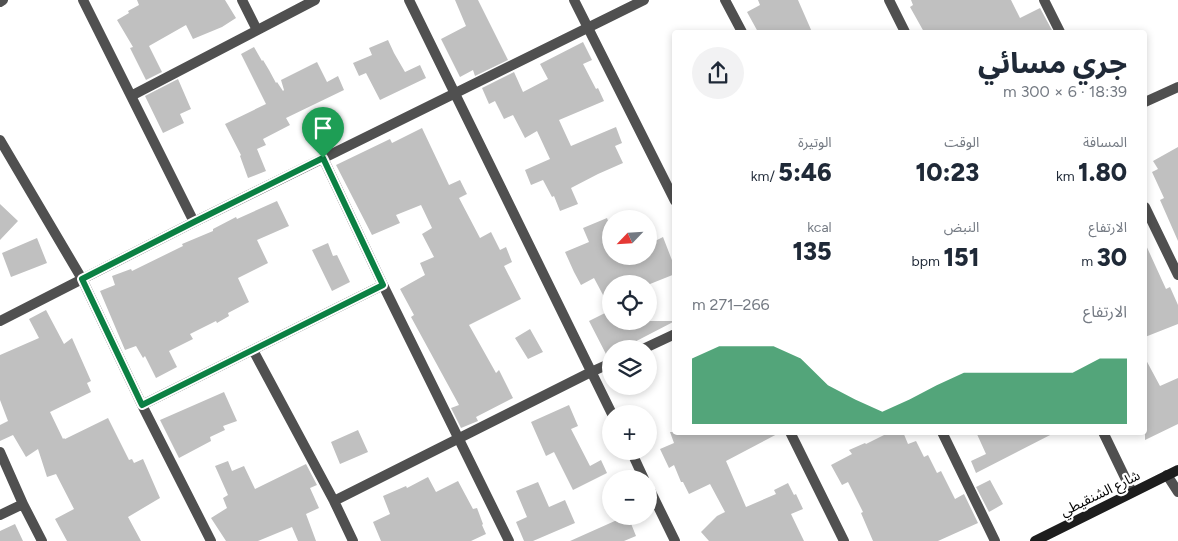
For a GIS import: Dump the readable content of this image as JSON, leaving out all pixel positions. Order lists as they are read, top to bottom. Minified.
{"streets":{"street":["شارع الشنقيطي"]},"north":"bottom left","page":{"heading":["جري مسائي","18:39 · 6 × 300 m"],"stats":[["المسافة","1.80 km"],["الوقت","10:23"],["الوتيرة","5:46 /km"],["الارتفاع","30 m"],["النبض","151 bpm"],["kcal","135"]],"map_buttons":["+","−"],"chart":["الارتفاع","266–271 m"]}}
